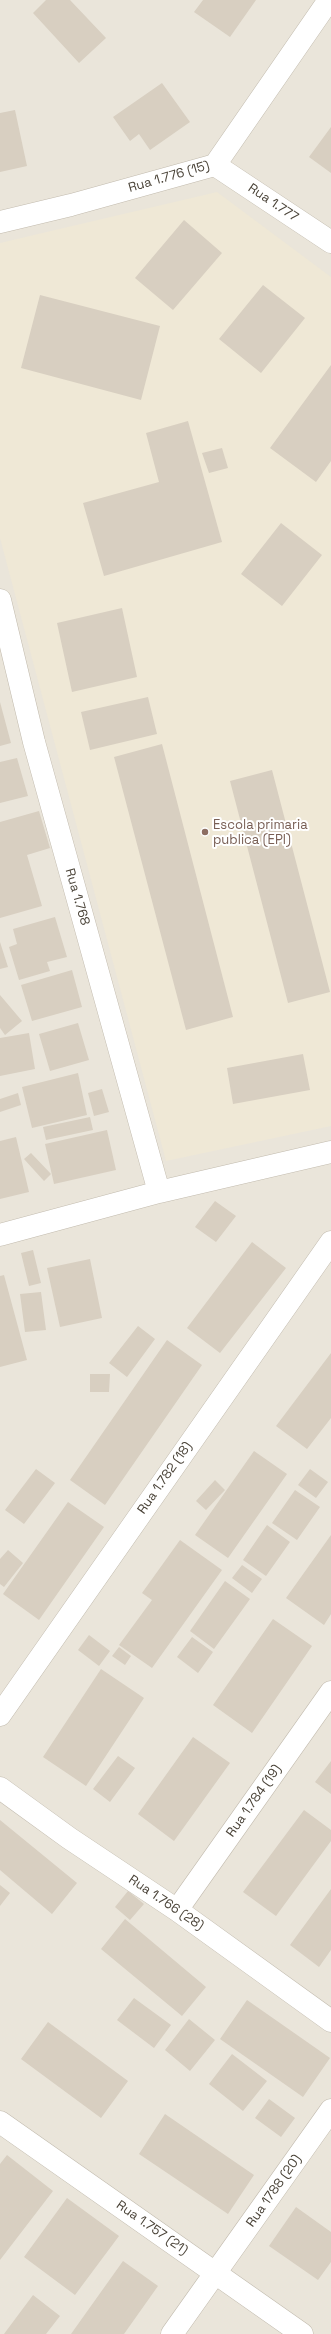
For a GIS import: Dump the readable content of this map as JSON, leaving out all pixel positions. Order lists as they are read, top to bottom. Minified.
{"streets":{"street":["Rua 1.776 (15)","Rua 1.777","Rua 1.768","Rua 1.782 (18)","Rua 1.784 (19)","Rua 1.766 (28)","Rua 1788 (20)","Rua 1.757 (21)"]},"crossings":[["Rua 1.776 (15)","Rua 1.777"],["Rua 1.784 (19)","Rua 1.766 (28)"],["Rua 1788 (20)","Rua 1.757 (21)"]],"places":["Escola primaria publica (EPI)"]}
